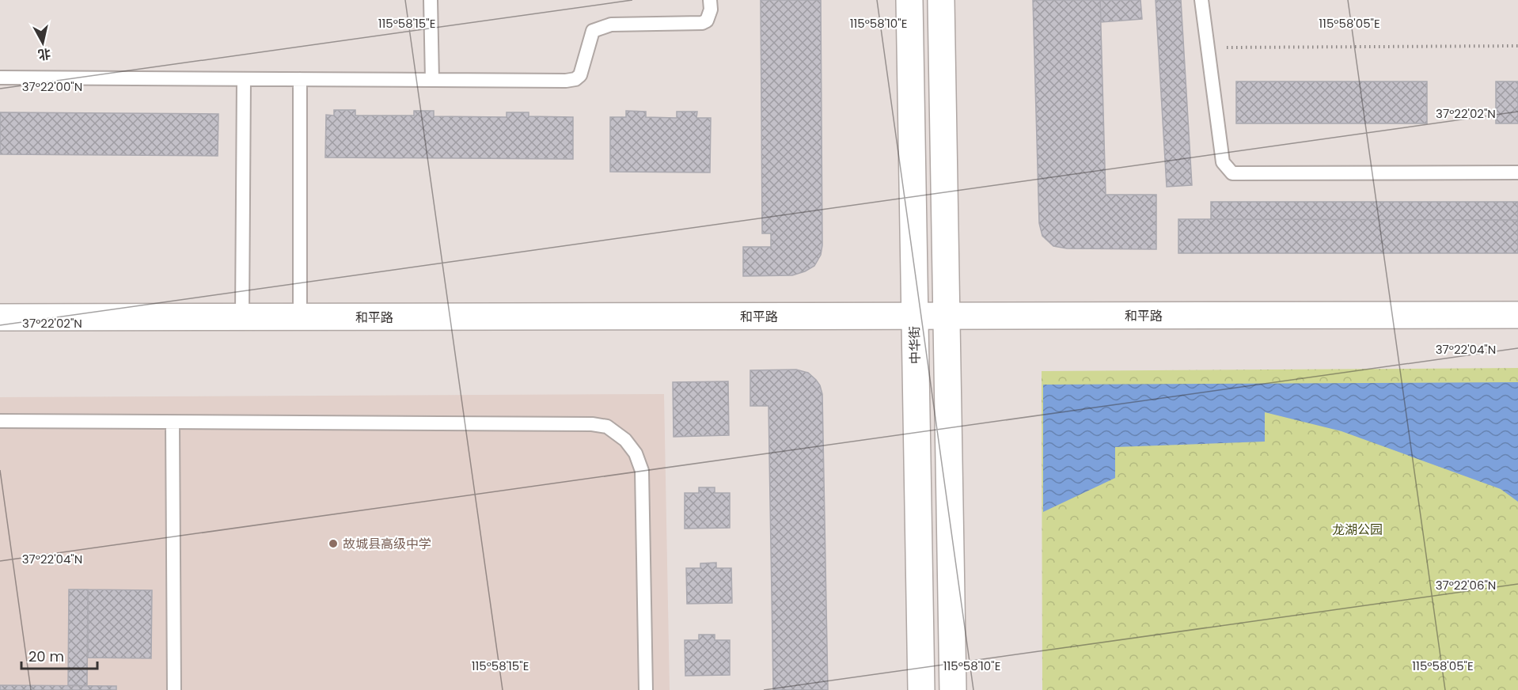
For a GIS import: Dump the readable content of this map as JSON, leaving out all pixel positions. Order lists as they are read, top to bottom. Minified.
{"streets":{"street":["和平路","中华街"]},"crossings":[["和平路","中华街"]],"parks":["龙湖公园"],"places":["故城县高级中学"],"scale_bar":"20 m","north":"bottom","coordinates":["115°58'15\"E","115°58'10\"E","115°58'05\"E","37°22'00\"N","37°22'02\"N","37°22'04\"N","37°22'06\"N"]}
